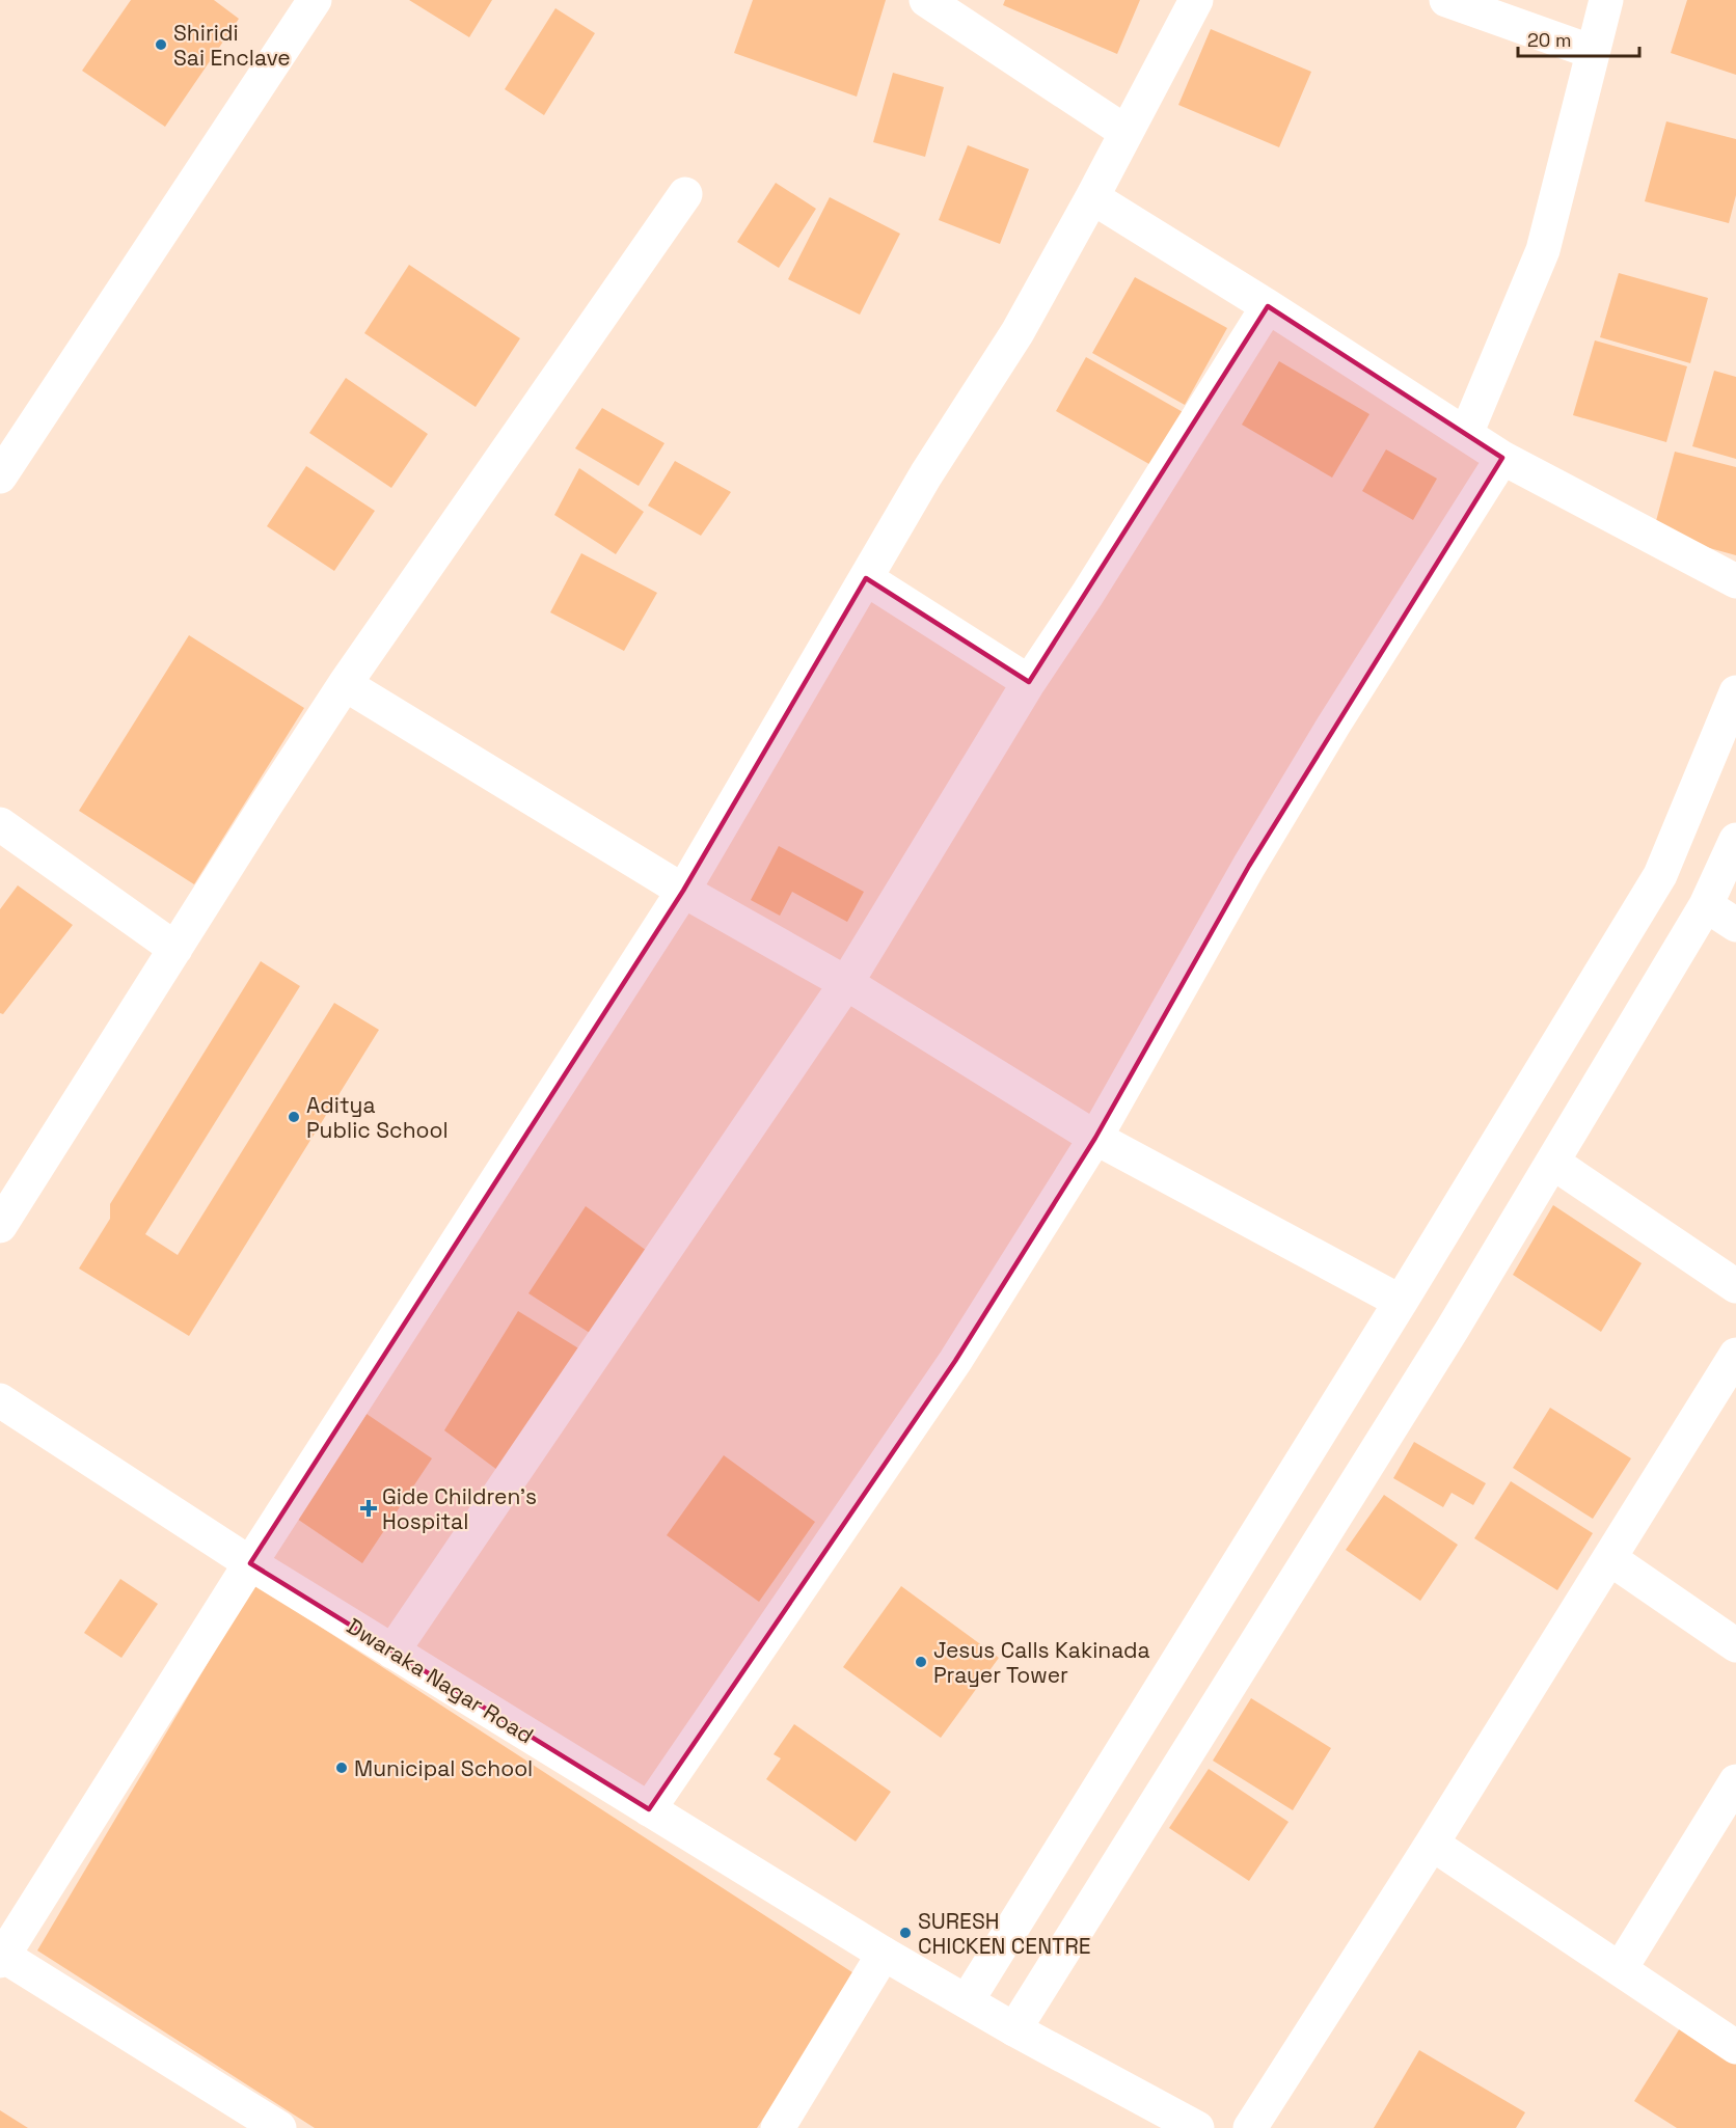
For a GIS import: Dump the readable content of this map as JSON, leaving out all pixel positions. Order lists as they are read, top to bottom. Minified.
{"streets":{"street":["Dwaraka Nagar Road"]},"places":{"other":["Shiridi Sai Enclave","Aditya Public School","Jesus Calls Kakinada Prayer Tower","Municipal School","SURESH CHICKEN CENTRE"],"health":["Gide Children's Hospital"]},"scale_bar":"20 m"}
